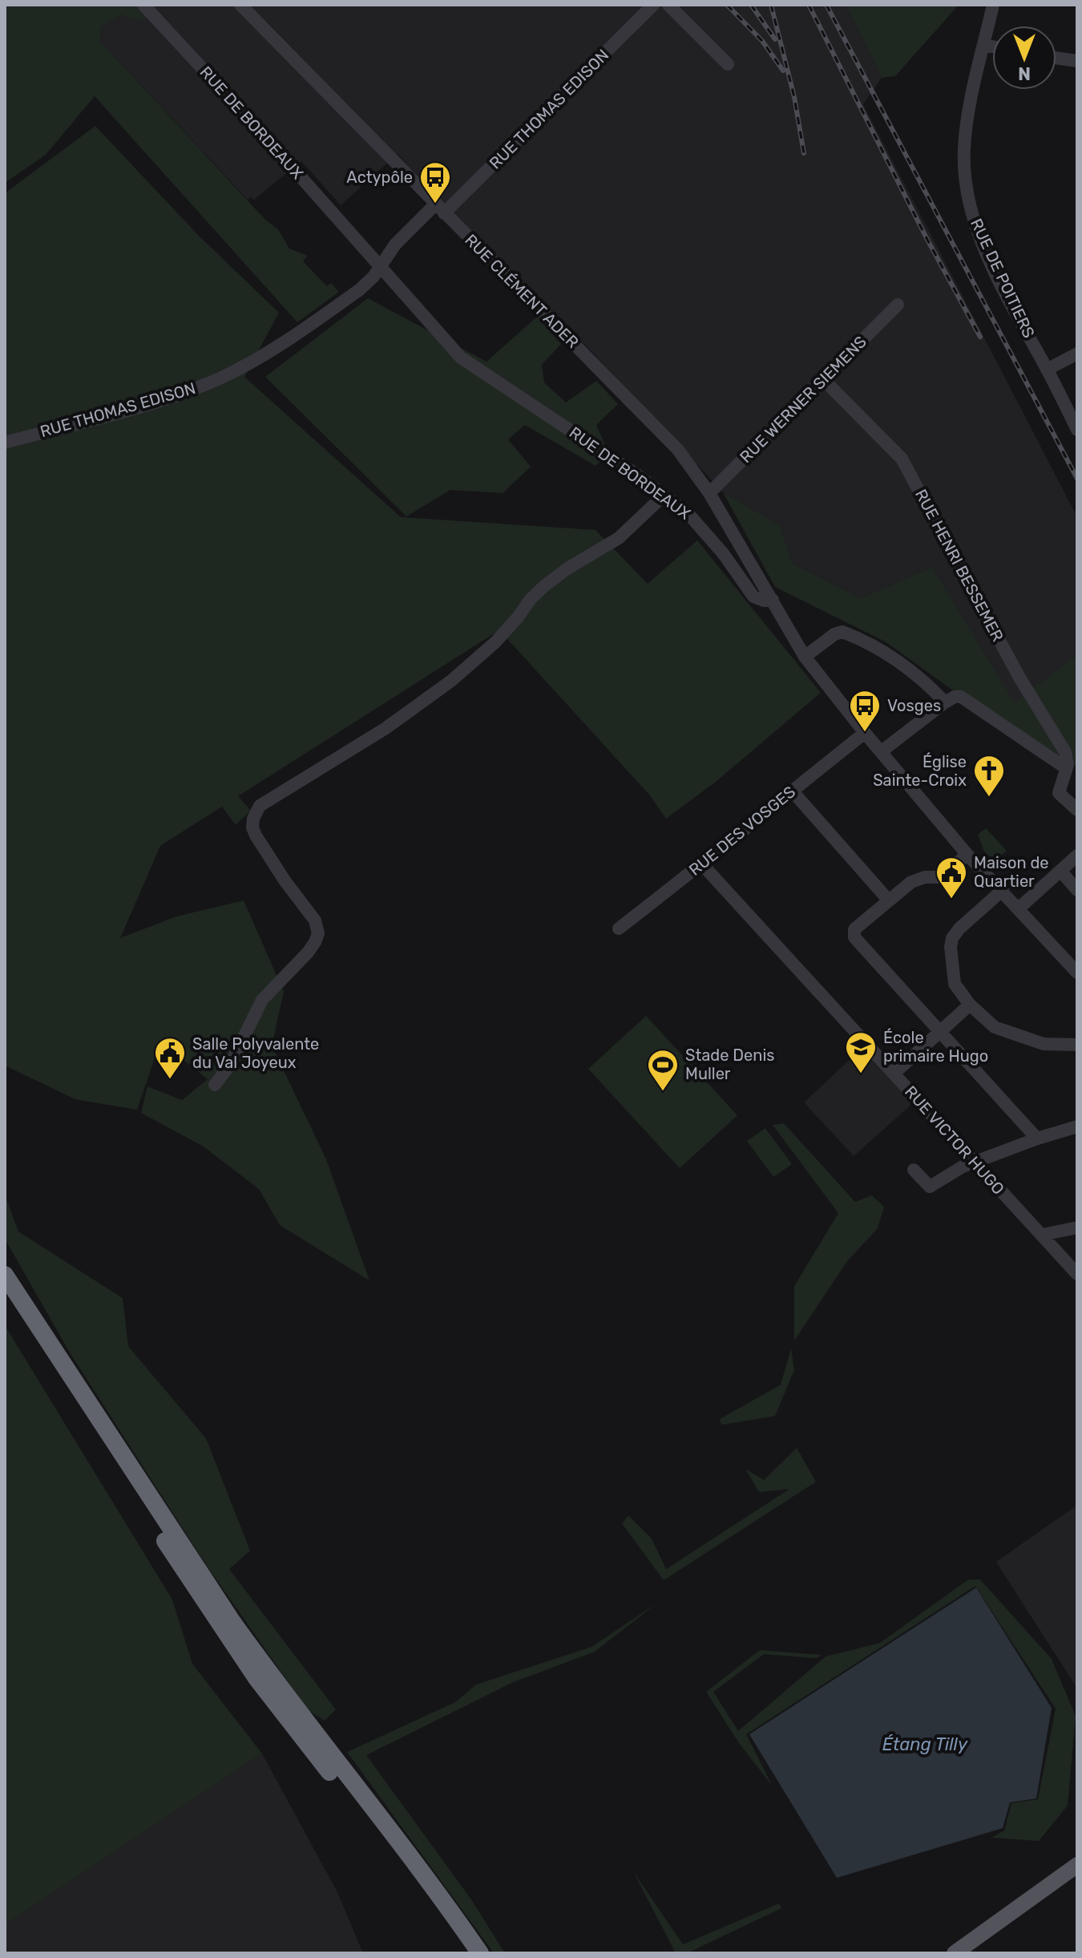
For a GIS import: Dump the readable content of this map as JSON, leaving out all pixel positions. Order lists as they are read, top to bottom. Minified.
{"streets":{"street":["RUE THOMAS EDISON","RUE DE BORDEAUX","RUE DE POITIERS","RUE CLÉMENT ADER","RUE WERNER SIEMENS","RUE HENRI BESSEMER","RUE DES VOSGES","RUE VICTOR HUGO"]},"crossings":[["RUE THOMAS EDISON","RUE DE BORDEAUX"],["RUE THOMAS EDISON","RUE CLÉMENT ADER"],["RUE DE BORDEAUX","RUE CLÉMENT ADER"],["RUE CLÉMENT ADER","RUE WERNER SIEMENS"],["RUE WERNER SIEMENS","RUE HENRI BESSEMER"],["RUE DES VOSGES","RUE VICTOR HUGO"]],"water":["Étang Tilly"],"places":{"bus stop":["Actypôle","Vosges"],"church":["Église Sainte-Croix"],"public building":["Maison de Quartier","Salle Polyvalente du Val Joyeux"],"school or university":["École primaire Hugo"],"sports":["Stade Denis Muller"]},"north":"bottom"}
